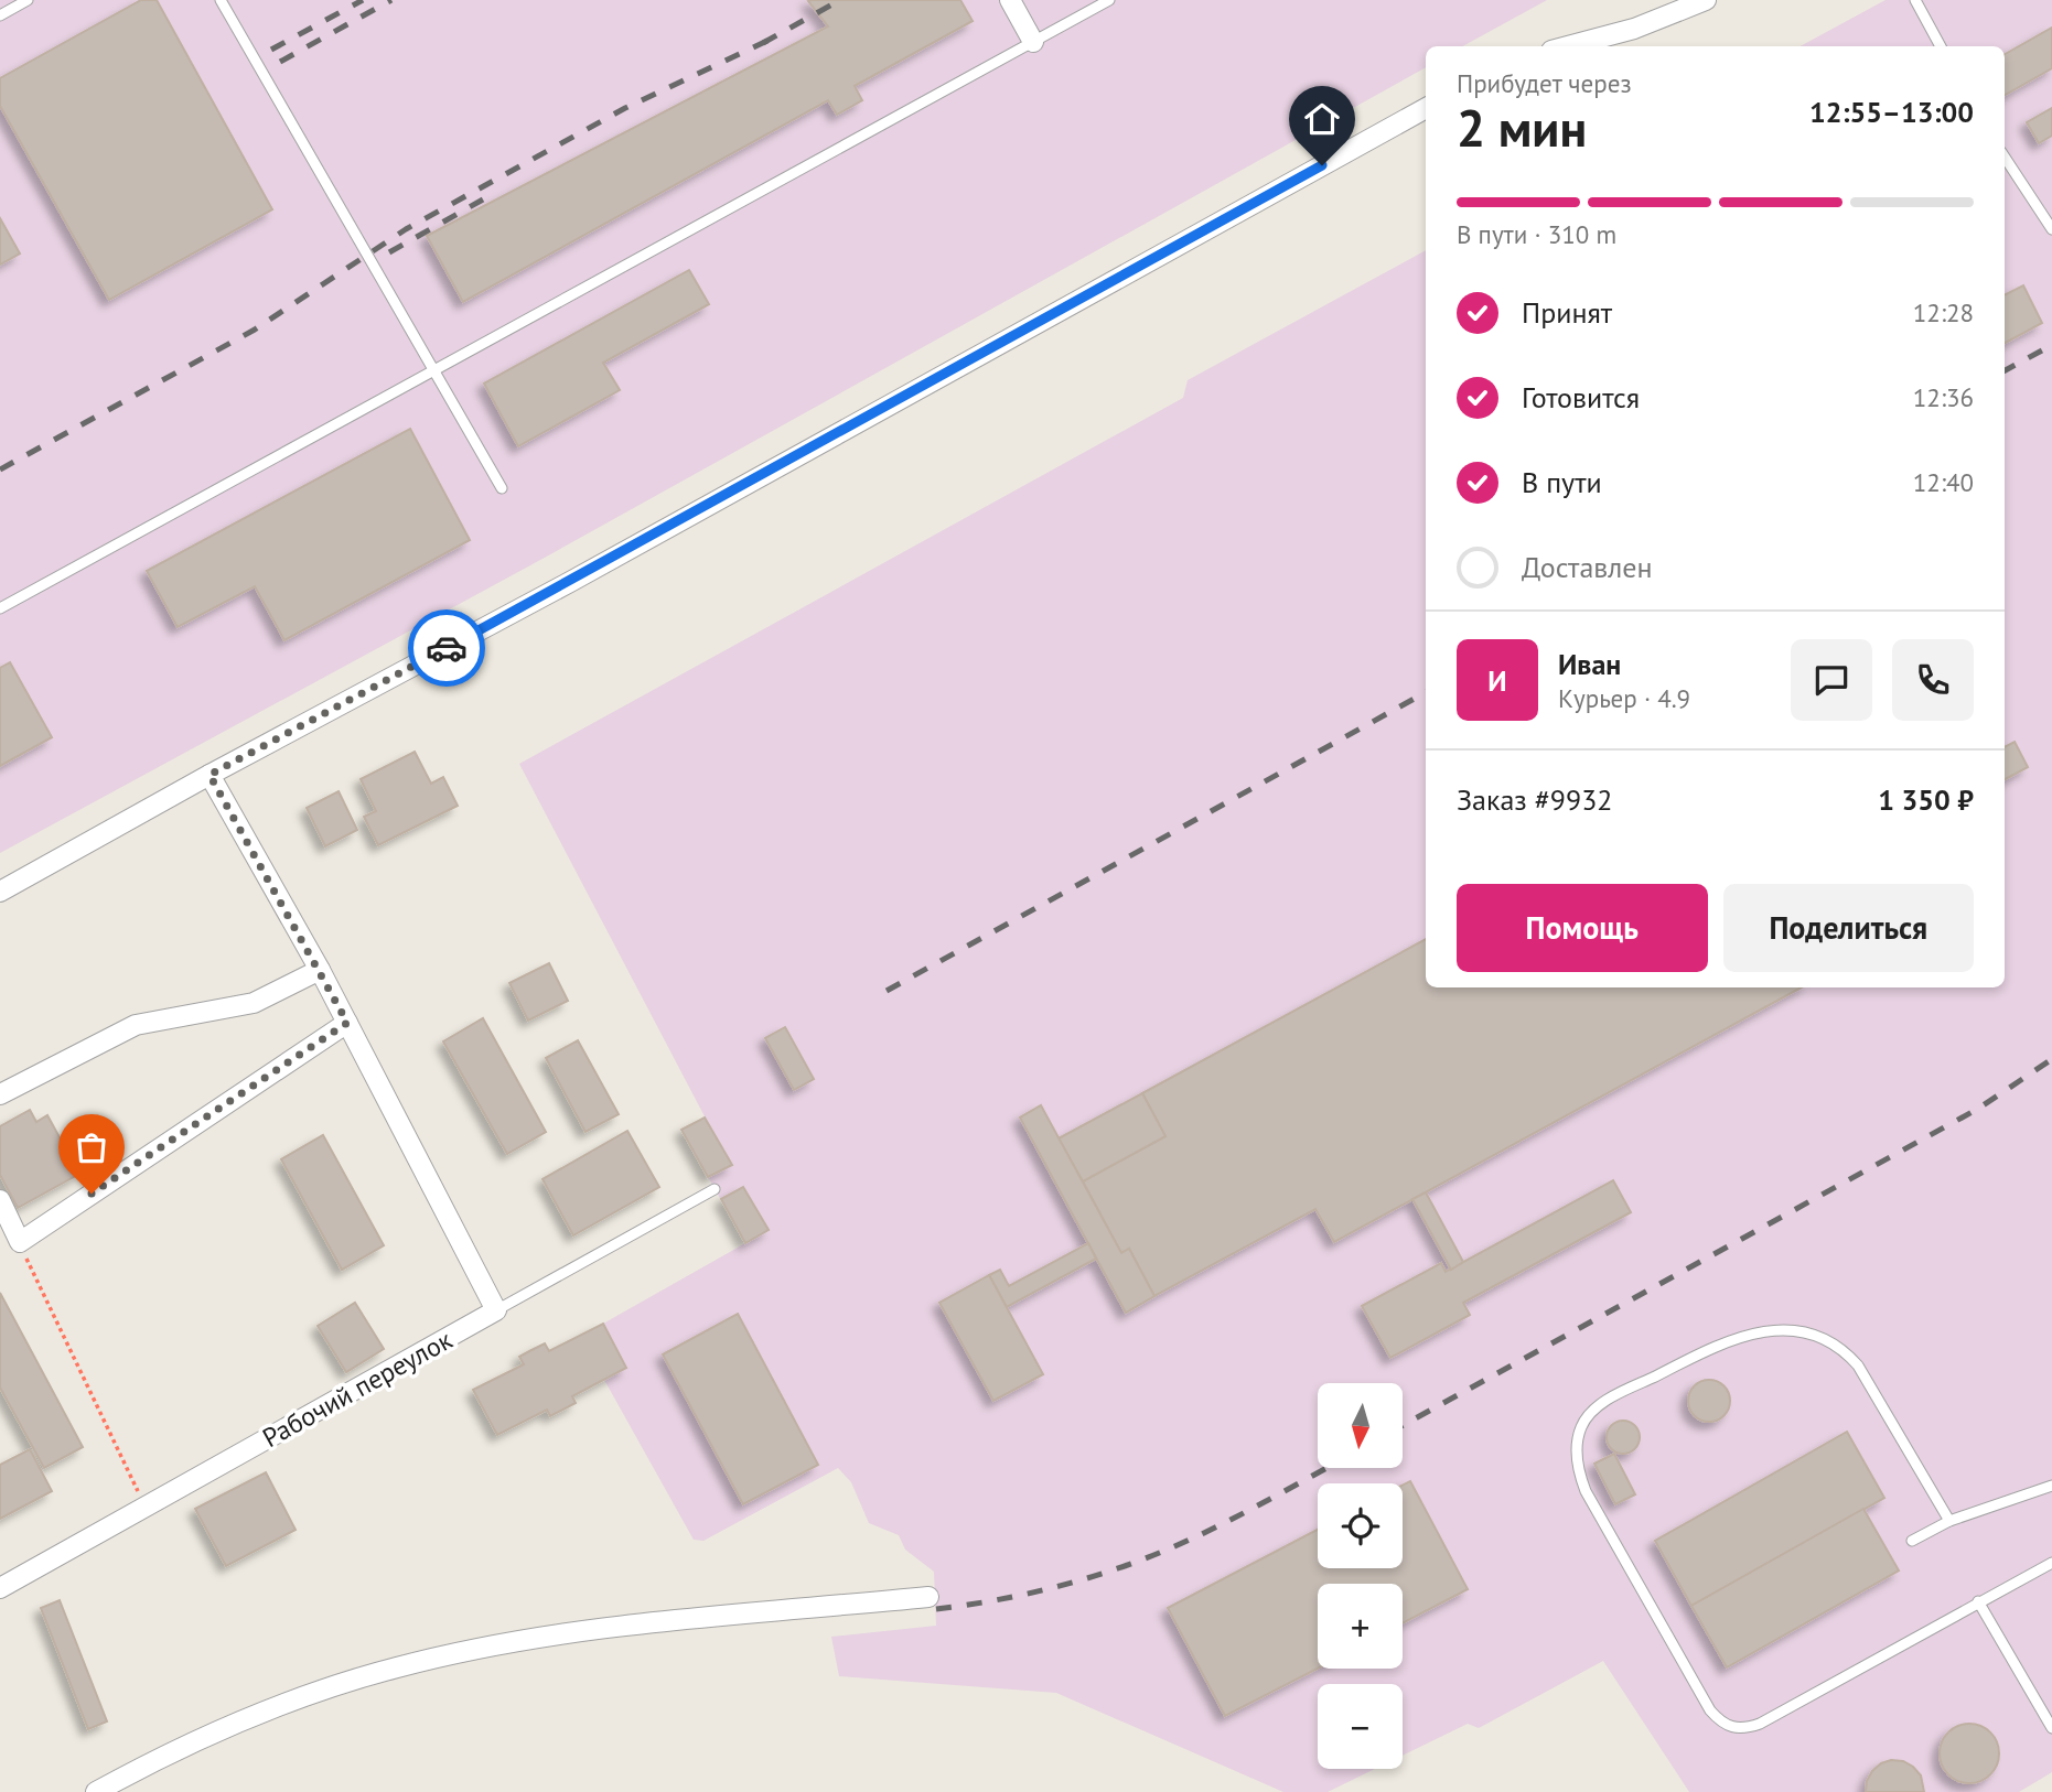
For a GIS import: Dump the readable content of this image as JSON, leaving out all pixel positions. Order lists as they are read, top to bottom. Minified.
{"streets":{"street":["Рабочий переулок"]},"north":"bottom","page":{"heading":["2 мин","Прибудет через","12:55–13:00"],"panel":["Иван","Курьер · 4.9","Заказ #9932","1 350 ₽"],"bar":"В пути · 310 m","list":[["Принят","12:28"],["Готовится","12:36"],["В пути","12:40"],"Доставлен"],"round":"И","buttons":["Помощь","Поделиться"],"map_buttons":["+","−"]}}
